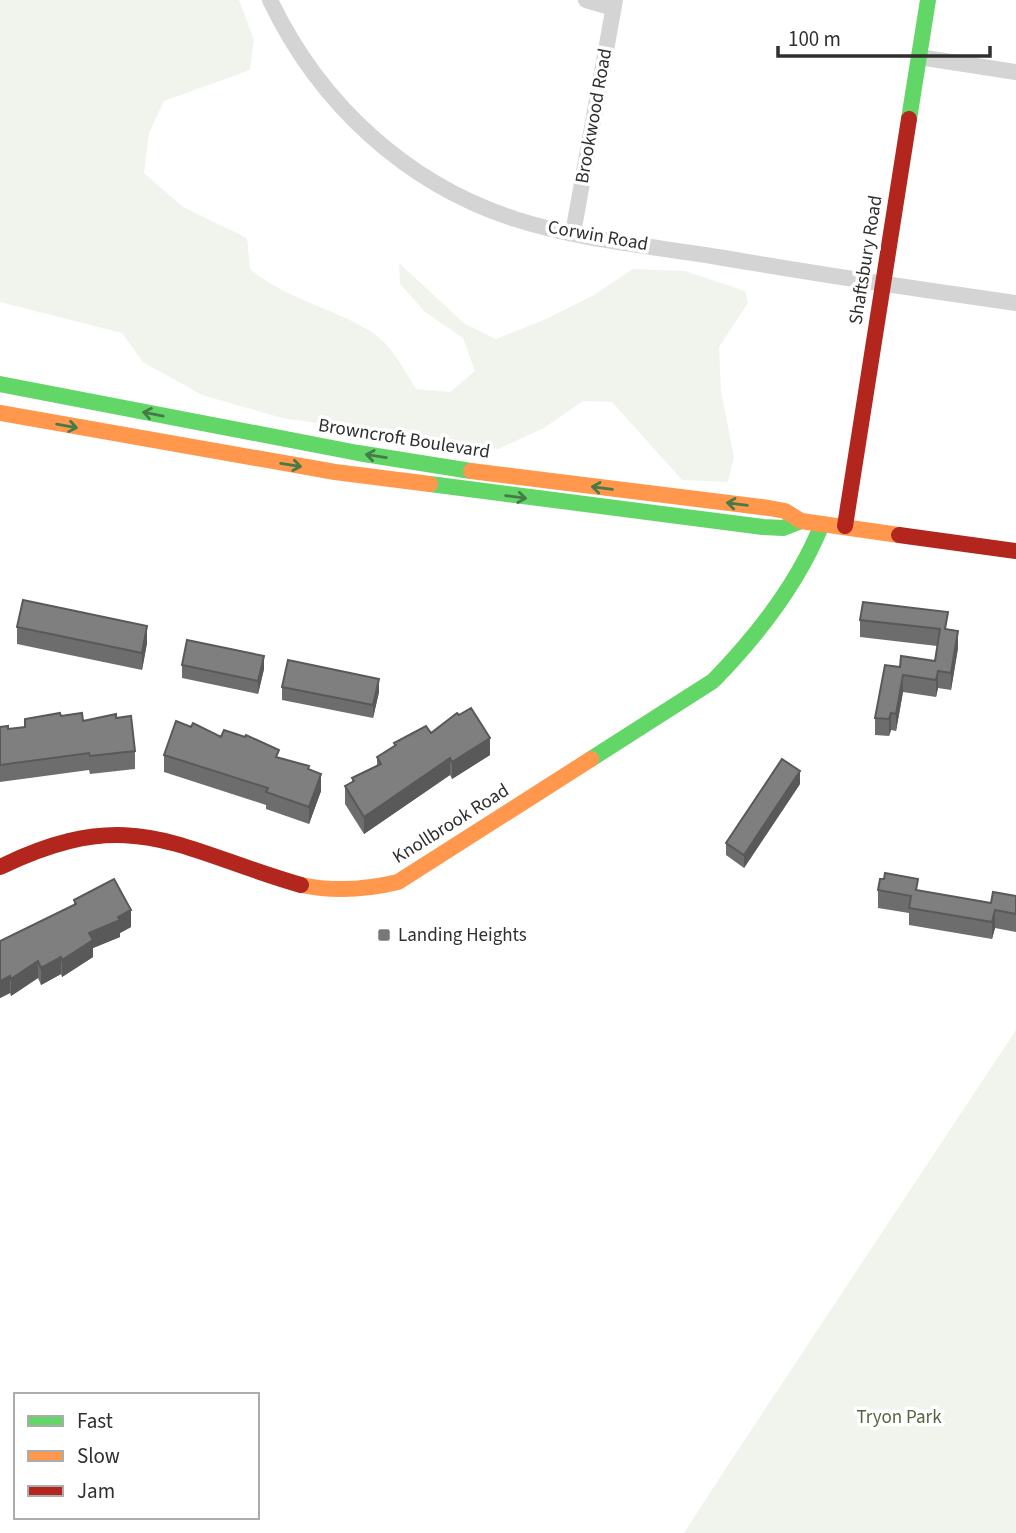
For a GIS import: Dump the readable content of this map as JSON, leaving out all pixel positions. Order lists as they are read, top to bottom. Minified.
{"streets":{"main road":["Shaftsbury Road","Browncroft Boulevard","Knollbrook Road"],"street":["Brookwood Road","Corwin Road"]},"crossings":[["Brookwood Road","Corwin Road"],["Corwin Road","Shaftsbury Road"],["Shaftsbury Road","Browncroft Boulevard"],["Browncroft Boulevard","Knollbrook Road"]],"parks":["Tryon Park"],"places":{"transit":["Landing Heights"]},"legend":["Fast","Slow","Jam"],"scale_bar":"100 m"}
